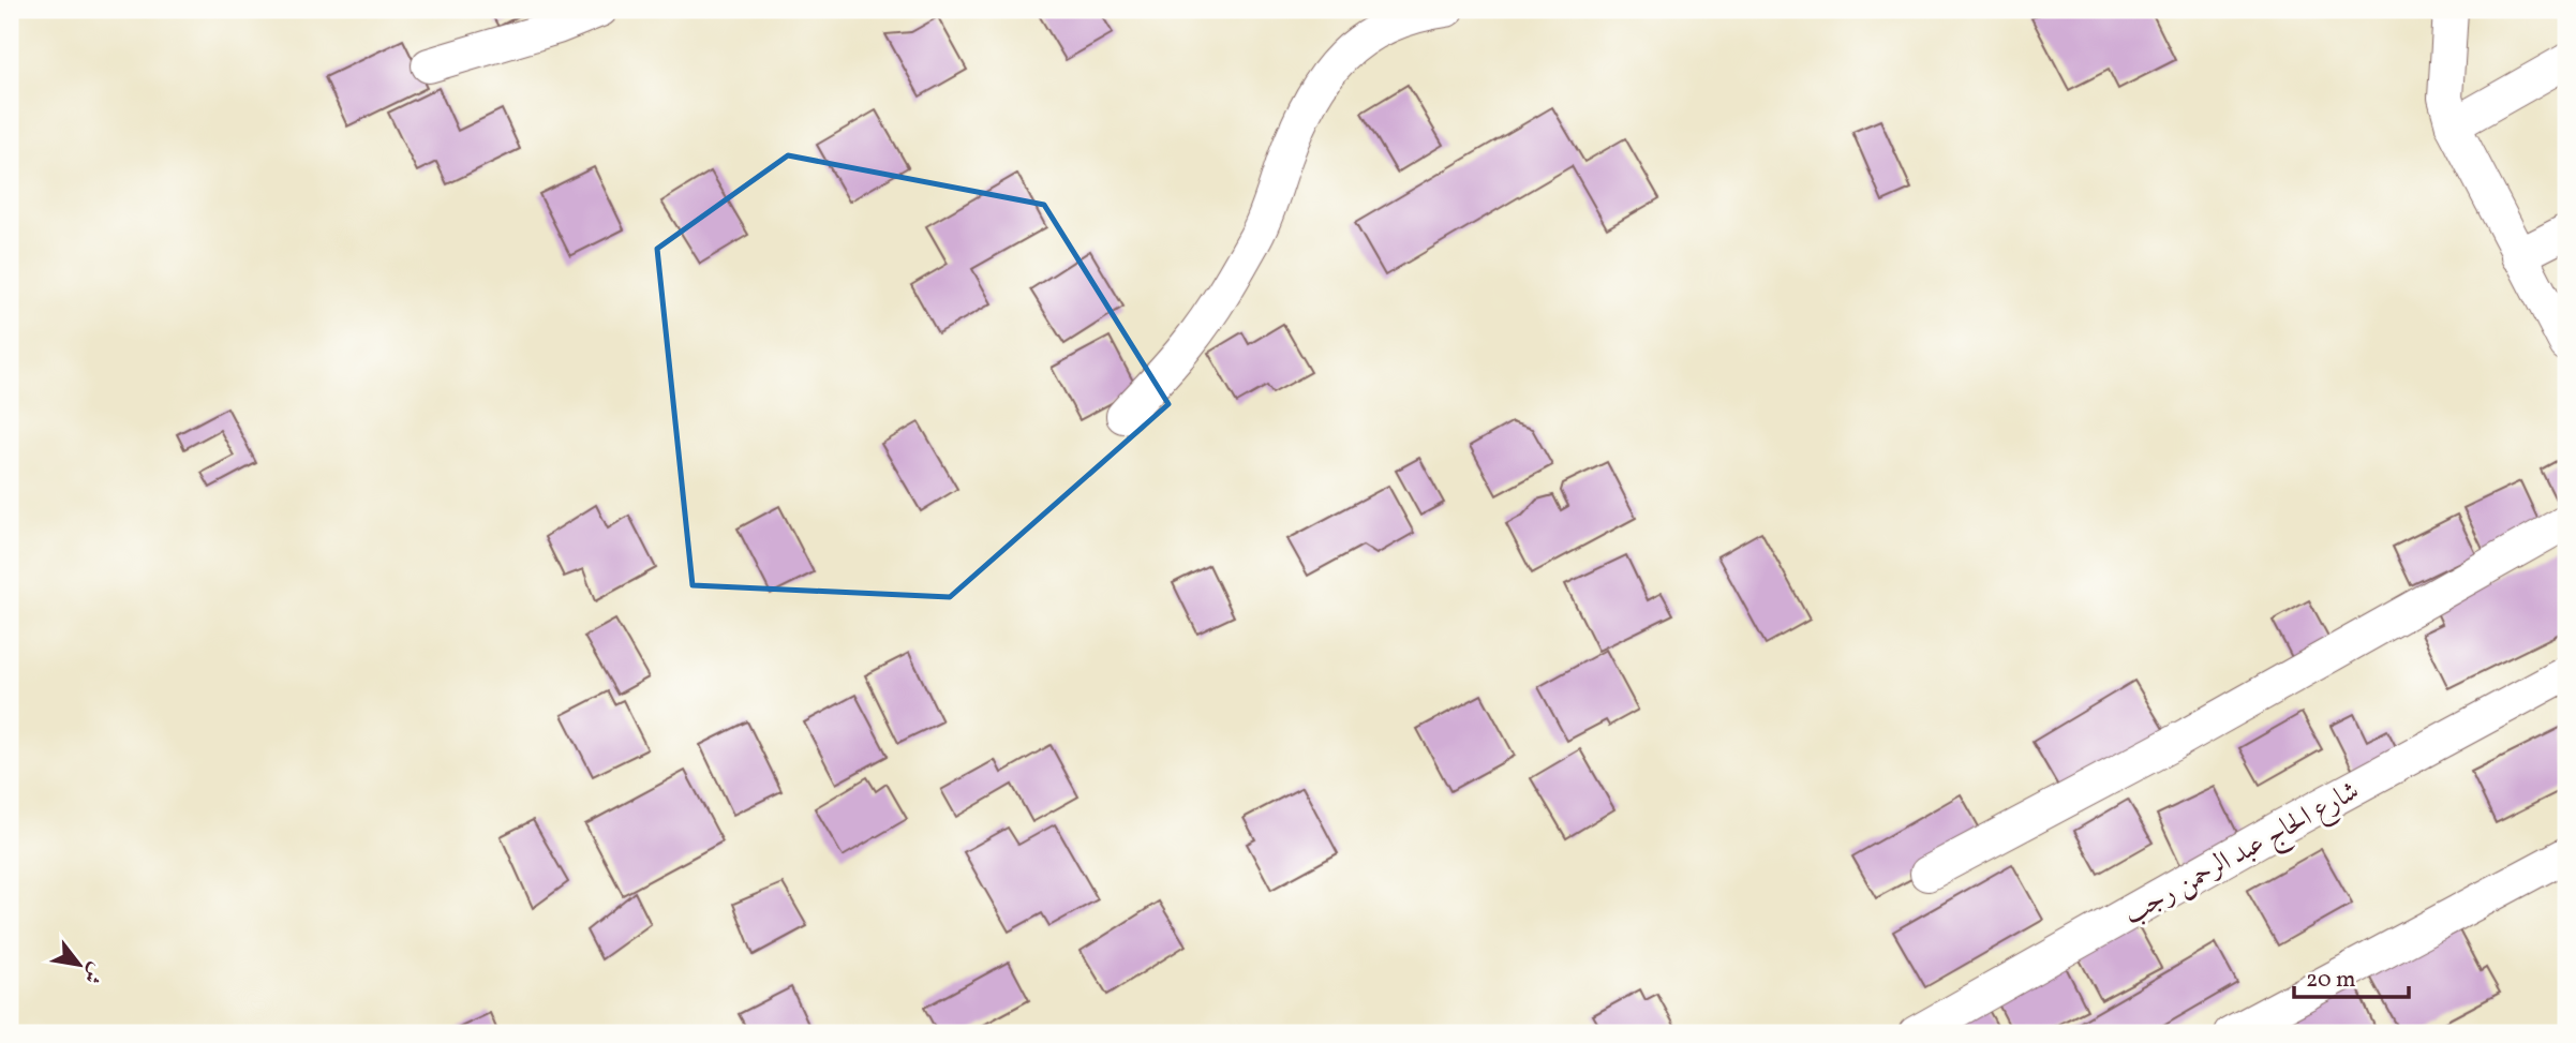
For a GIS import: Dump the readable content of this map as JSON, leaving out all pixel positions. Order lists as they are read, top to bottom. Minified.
{"streets":{"street":["شارع الحاج عبد الرحمن رجب"]},"scale_bar":"20 m","north":"bottom right"}
